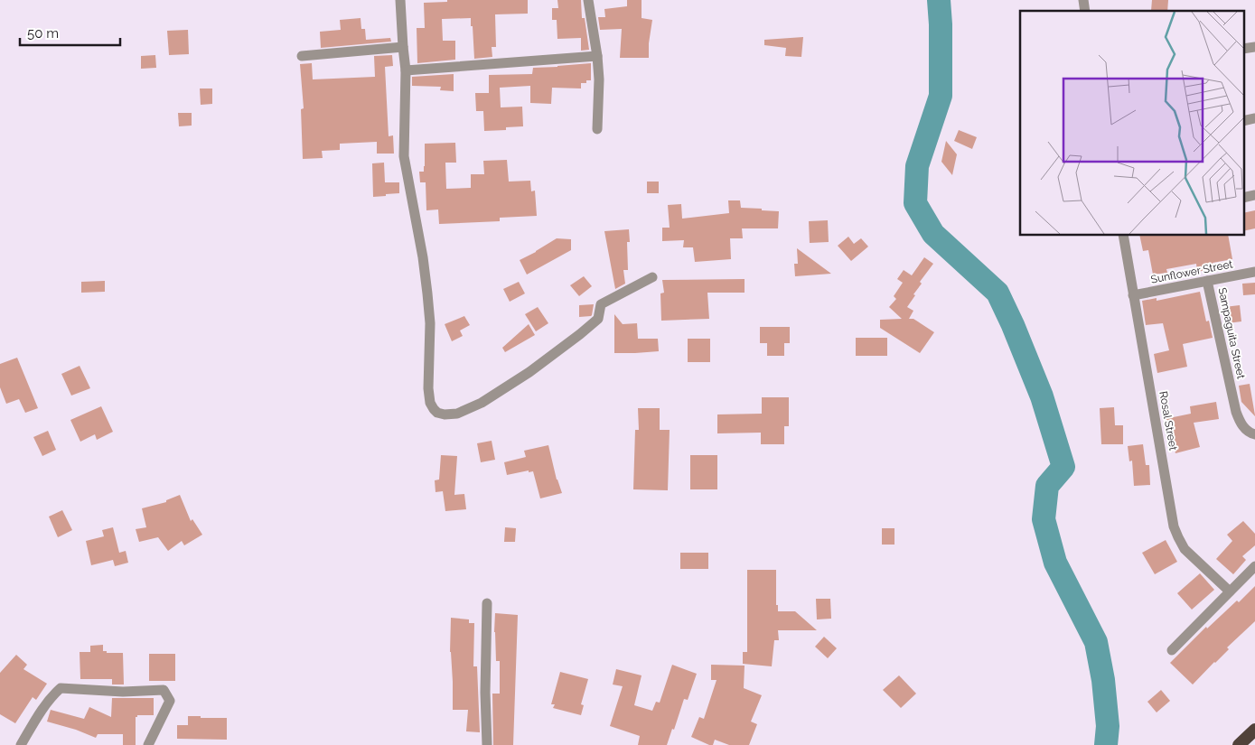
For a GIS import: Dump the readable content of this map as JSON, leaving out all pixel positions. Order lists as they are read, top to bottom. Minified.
{"streets":{"street":["Sunflower Street","Sampaguita Street","Rosal Street"]},"crossings":[["Sunflower Street","Sampaguita Street"],["Sunflower Street","Rosal Street"]],"scale_bar":"50 m"}
